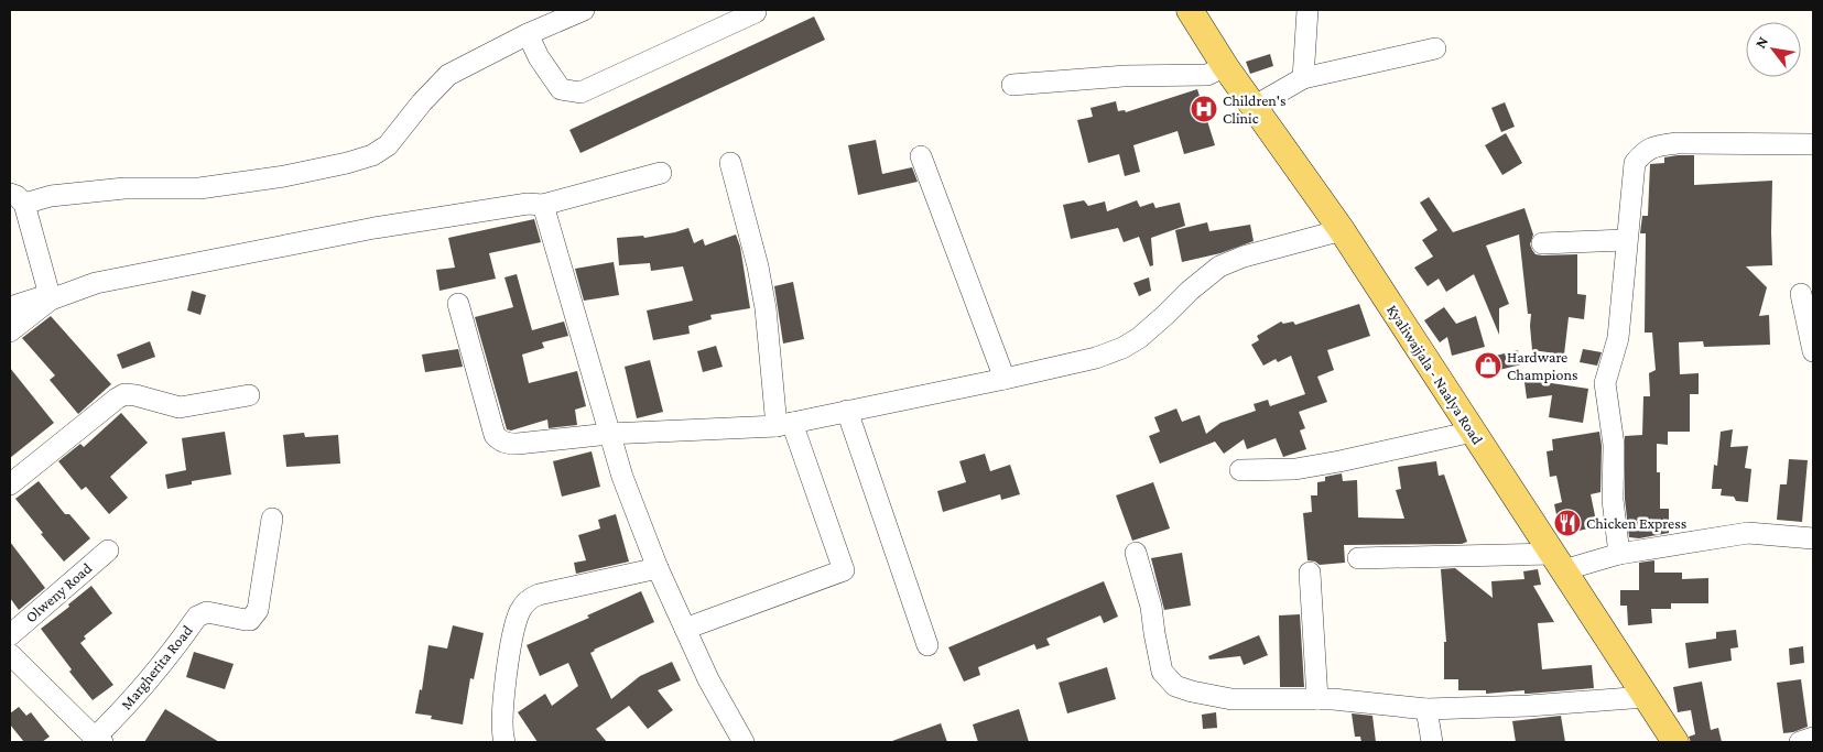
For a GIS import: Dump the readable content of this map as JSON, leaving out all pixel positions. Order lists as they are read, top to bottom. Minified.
{"streets":{"main road":["Kyaliwajjala - Naalya Road"],"street":["Olweny Road","Margherita Road"]},"places":{"hospital":["Children's Clinic"],"shop":["Hardware Champions"],"restaurant":["Chicken Express"]},"north":"top left"}
